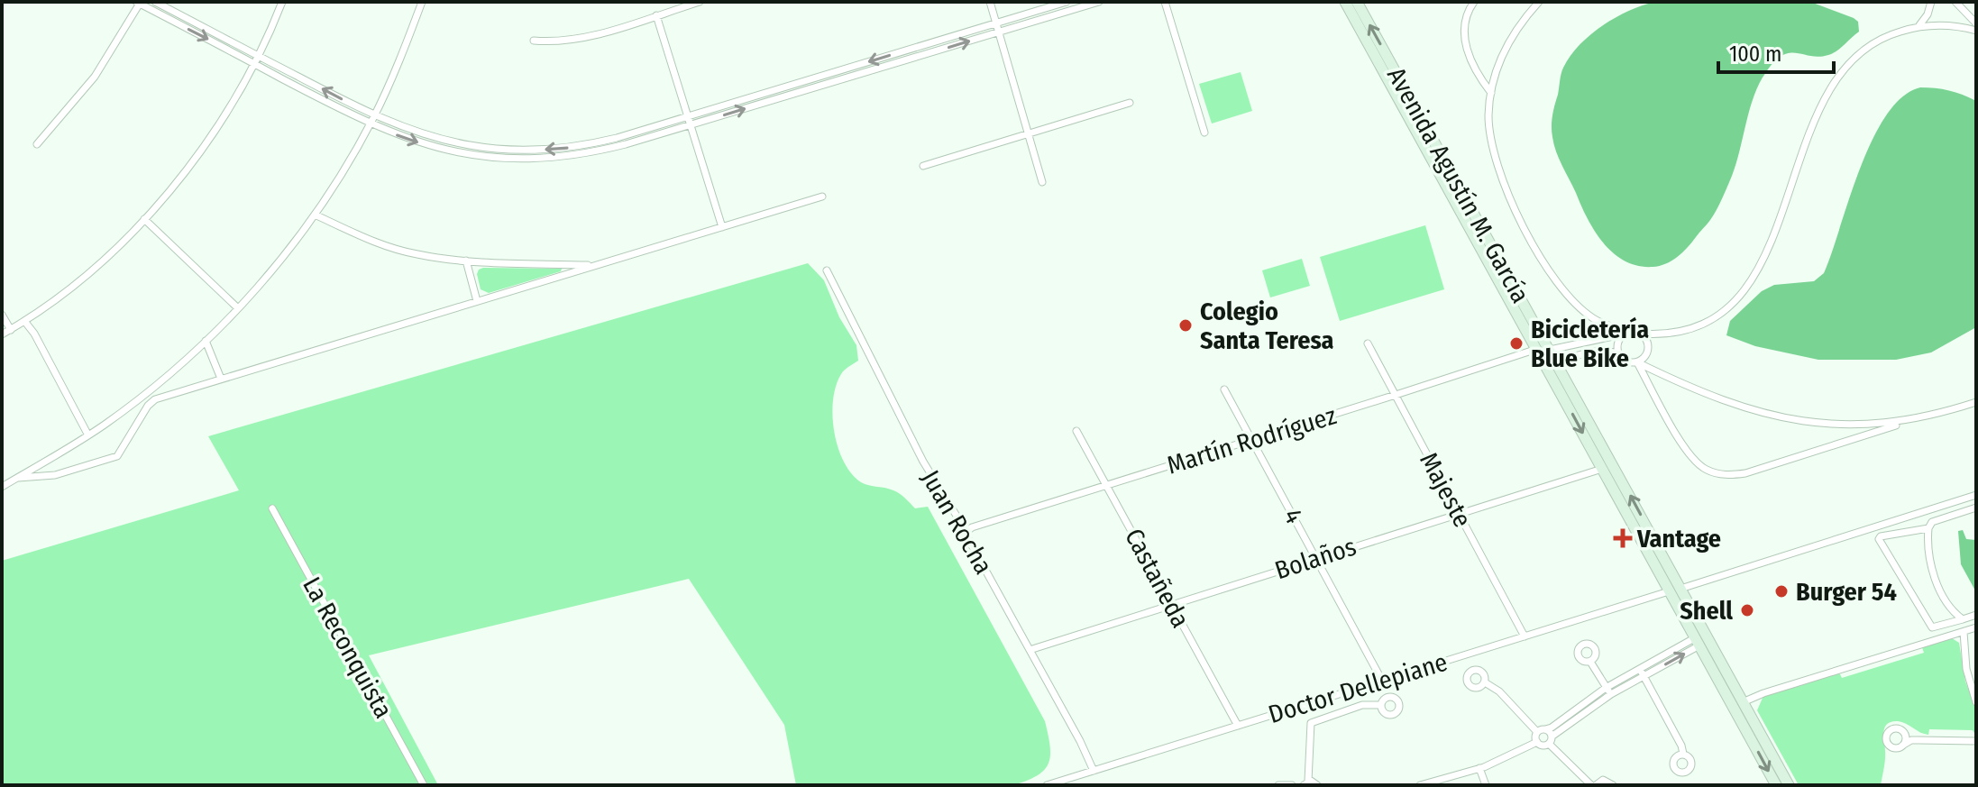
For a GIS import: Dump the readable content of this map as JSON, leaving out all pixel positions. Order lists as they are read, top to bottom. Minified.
{"streets":{"main road":["Avenida Agustín M. García"],"street":["Martín Rodríguez","Majeste","4","Juan Rocha","Bolaños","Castañeda","La Reconquista","Doctor Dellepiane"]},"crossings":[["Avenida Agustín M. García","Martín Rodríguez"],["Avenida Agustín M. García","Bolaños"],["Avenida Agustín M. García","Doctor Dellepiane"],["Martín Rodríguez","Majeste"],["Martín Rodríguez","4"],["Martín Rodríguez","Juan Rocha"],["Martín Rodríguez","Castañeda"],["Majeste","Bolaños"],["Majeste","Doctor Dellepiane"],["4","Bolaños"],["4","Doctor Dellepiane"],["Juan Rocha","Bolaños"],["Juan Rocha","Doctor Dellepiane"],["Bolaños","Castañeda"],["Castañeda","Doctor Dellepiane"]],"places":{"other":["Colegio Santa Teresa","Bicicletería Blue Bike","Burger 54","Shell"],"health":["Vantage"]},"scale_bar":"100 m"}
